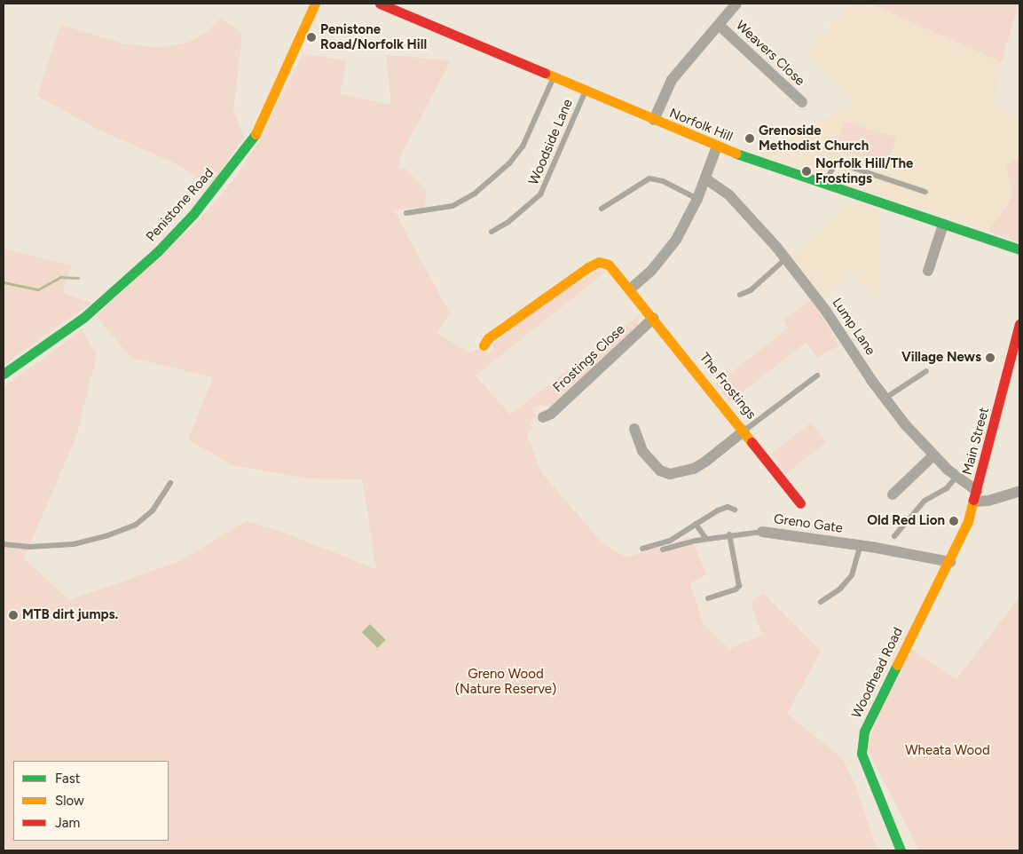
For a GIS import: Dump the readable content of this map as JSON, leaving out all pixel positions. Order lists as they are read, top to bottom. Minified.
{"streets":{"main road":["Norfolk Hill","Penistone Road","The Frostings","Main Street","Woodhead Road"],"street":["Weavers Close","Lump Lane","Frostings Close","Greno Gate"],"lane":["Woodside Lane"]},"crossings":[["Norfolk Hill","Woodside Lane"],["Lump Lane","Main Street"],["Frostings Close","The Frostings"],["Main Street","Greno Gate"],["Main Street","Woodhead Road"],["Greno Gate","Woodhead Road"]],"parks":["Greno Wood (Nature Reserve)","Wheata Wood"],"places":["Penistone Road/Norfolk Hill","Grenoside Methodist Church","Norfolk Hill/The Frostings","Village News","Old Red Lion","MTB dirt jumps."],"legend":["Fast","Slow","Jam"]}
